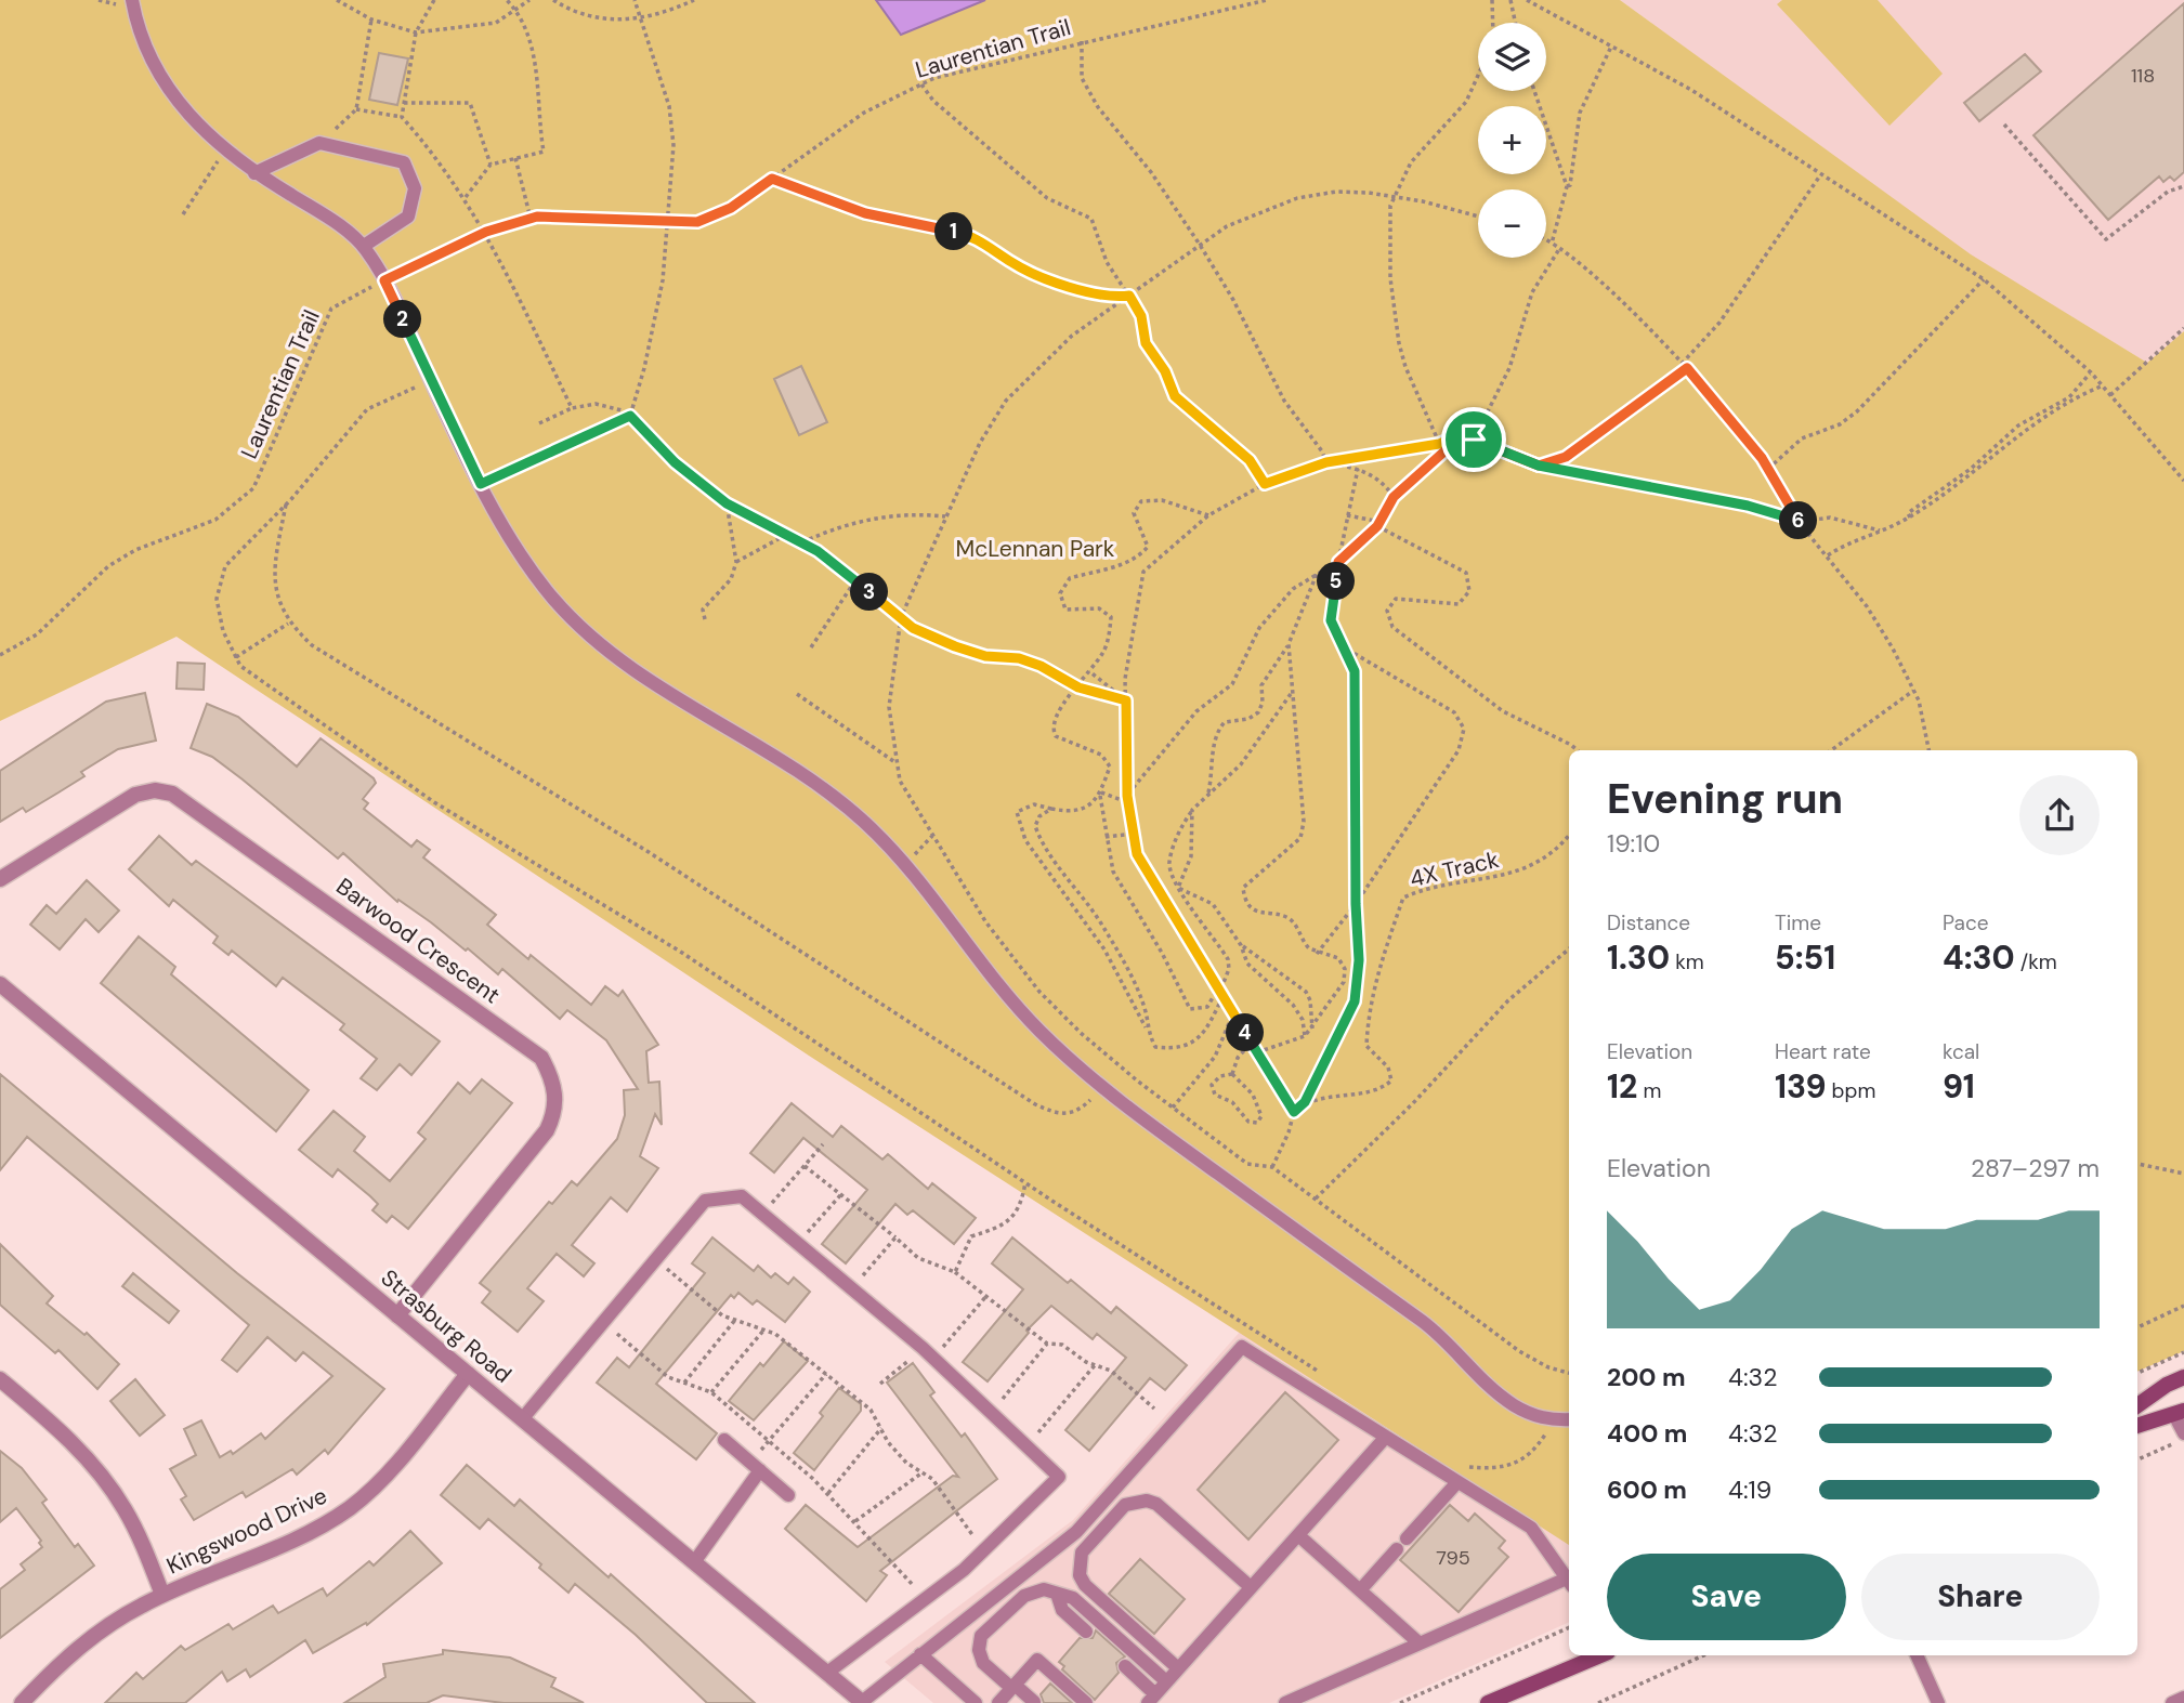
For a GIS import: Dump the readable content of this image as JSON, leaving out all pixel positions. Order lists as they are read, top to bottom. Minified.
{"streets":{"street":["Barwood Crescent","Strasburg Road","Kingswood Drive"],"path":["Laurentian Trail","4X Track"]},"crossings":[["Barwood Crescent","Strasburg Road"],["Strasburg Road","Kingswood Drive"]],"parks":["McLennan Park"],"house_numbers":["118","795"],"page":{"map_buttons":["+","−"],"pins":["1","2","6","5","3","4"],"heading":["Evening run","19:10"],"stats":[["Distance","1.30 km"],["Time","5:51"],["Pace","4:30 /km"],["Elevation","12 m"],["Heart rate","139 bpm"],["kcal","91"]],"chart":["Elevation","287–297 m"],"list":[{"name":"200 m","note":"4:32"},{"name":"400 m","note":"4:32"},{"name":"600 m","note":"4:19"}],"buttons":["Save","Share"]}}
